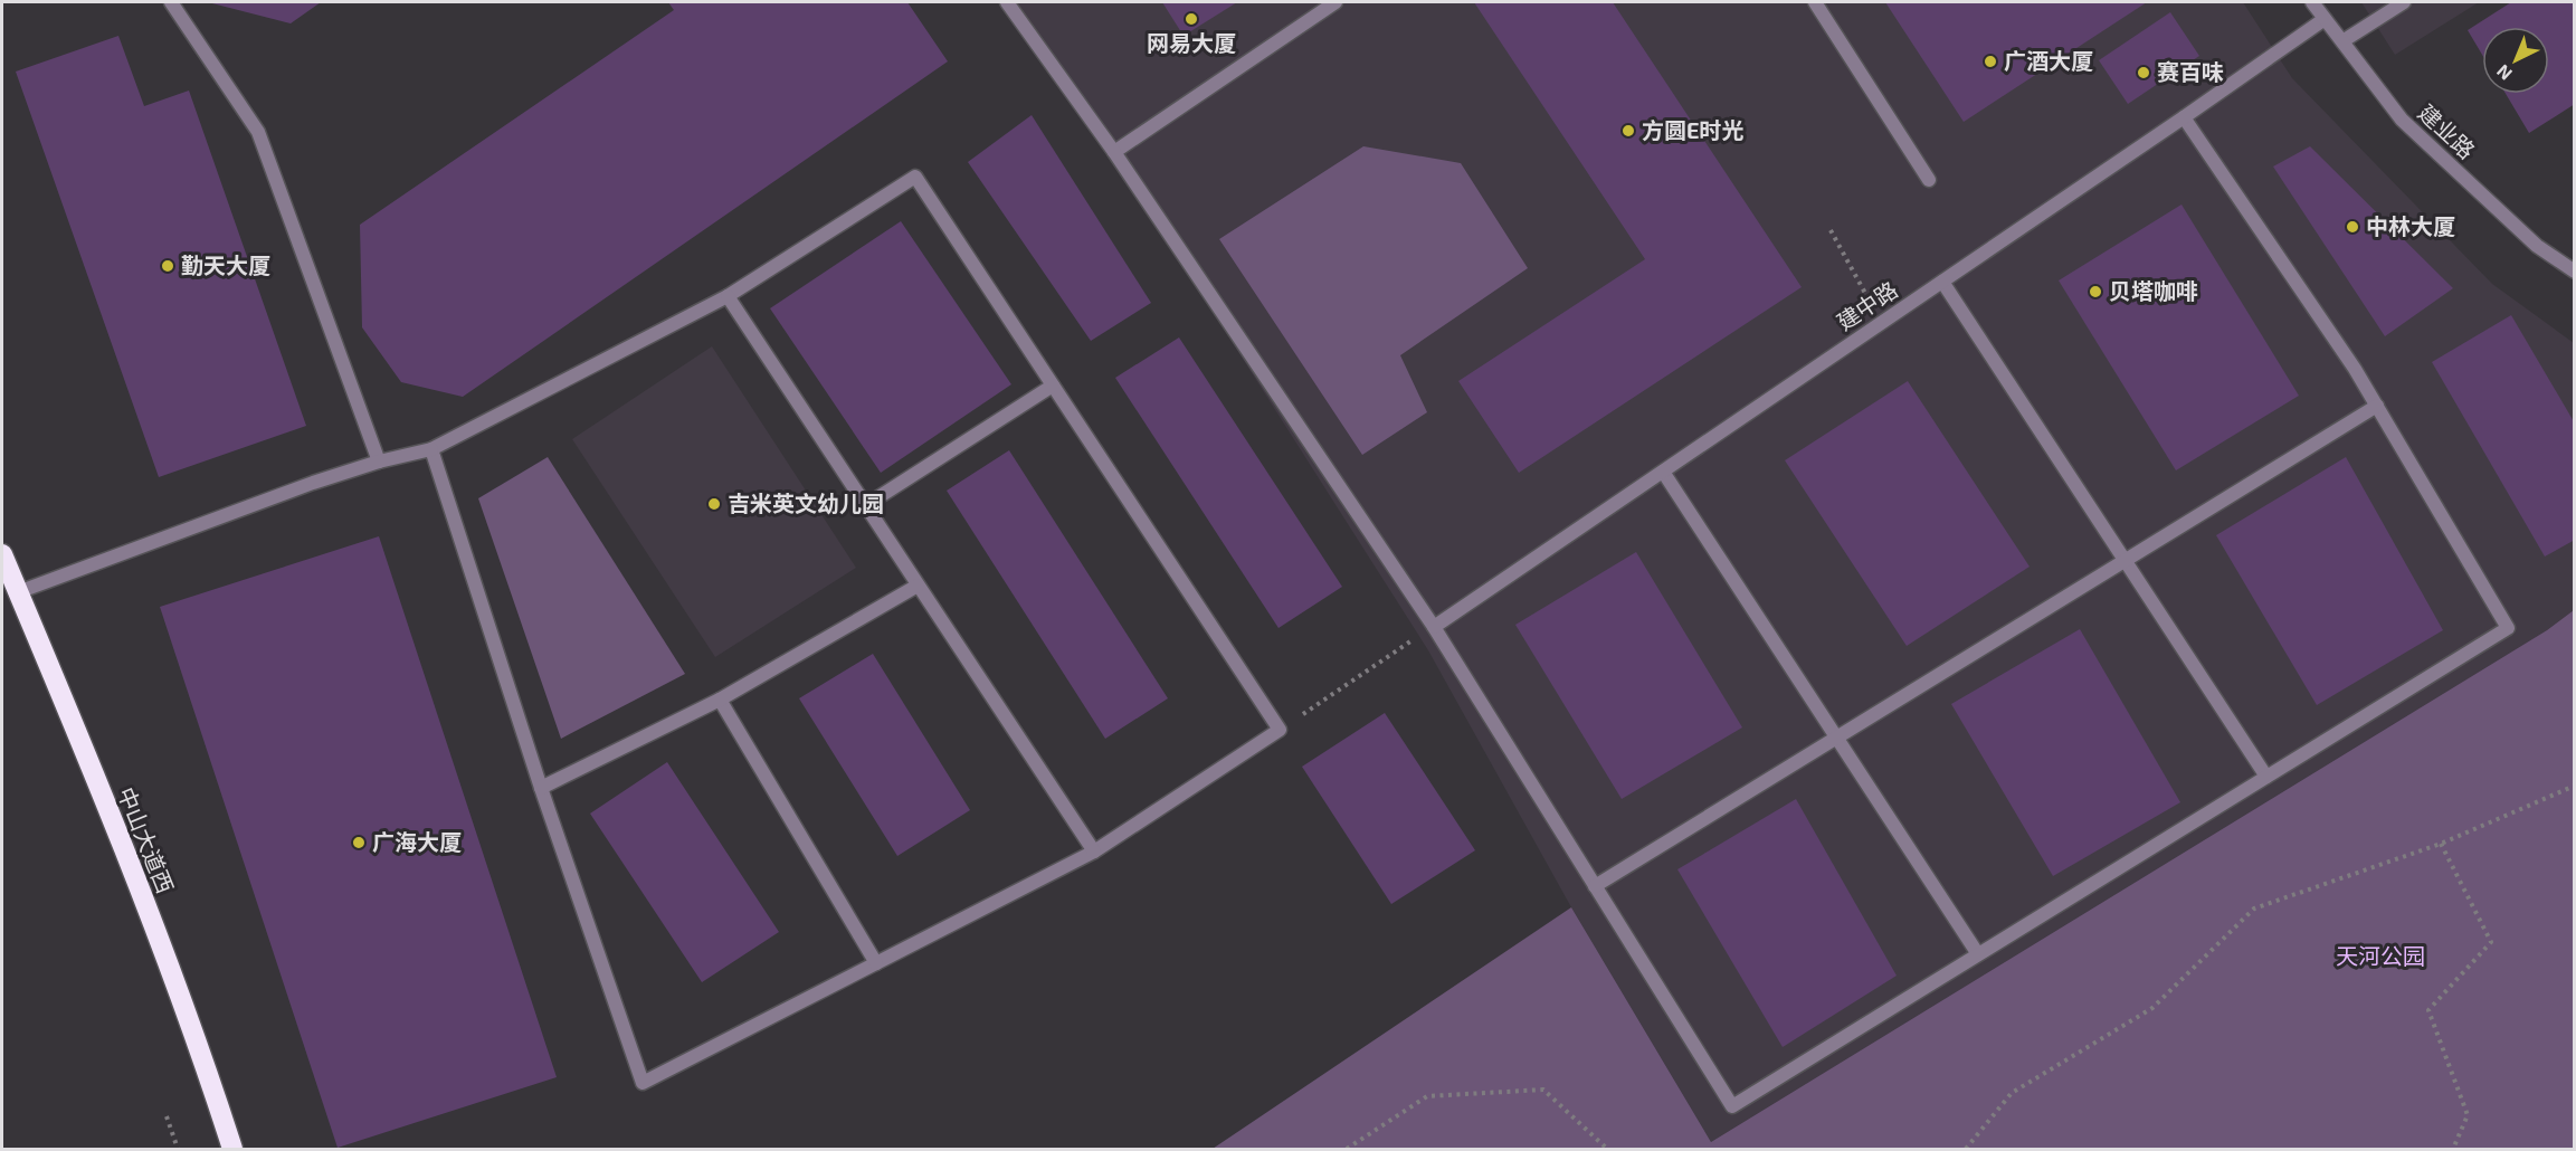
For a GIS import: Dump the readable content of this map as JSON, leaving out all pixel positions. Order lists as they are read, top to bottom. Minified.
{"streets":{"highway":["中山大道西"],"street":["建业路","建中路"]},"crossings":[["建业路","建中路"]],"parks":["天河公园"],"places":["网易大厦","广酒大厦","赛百味","方圆E时光","中林大厦","勤天大厦","贝塔咖啡","吉米英文幼儿园","广海大厦"],"north":"bottom left"}
